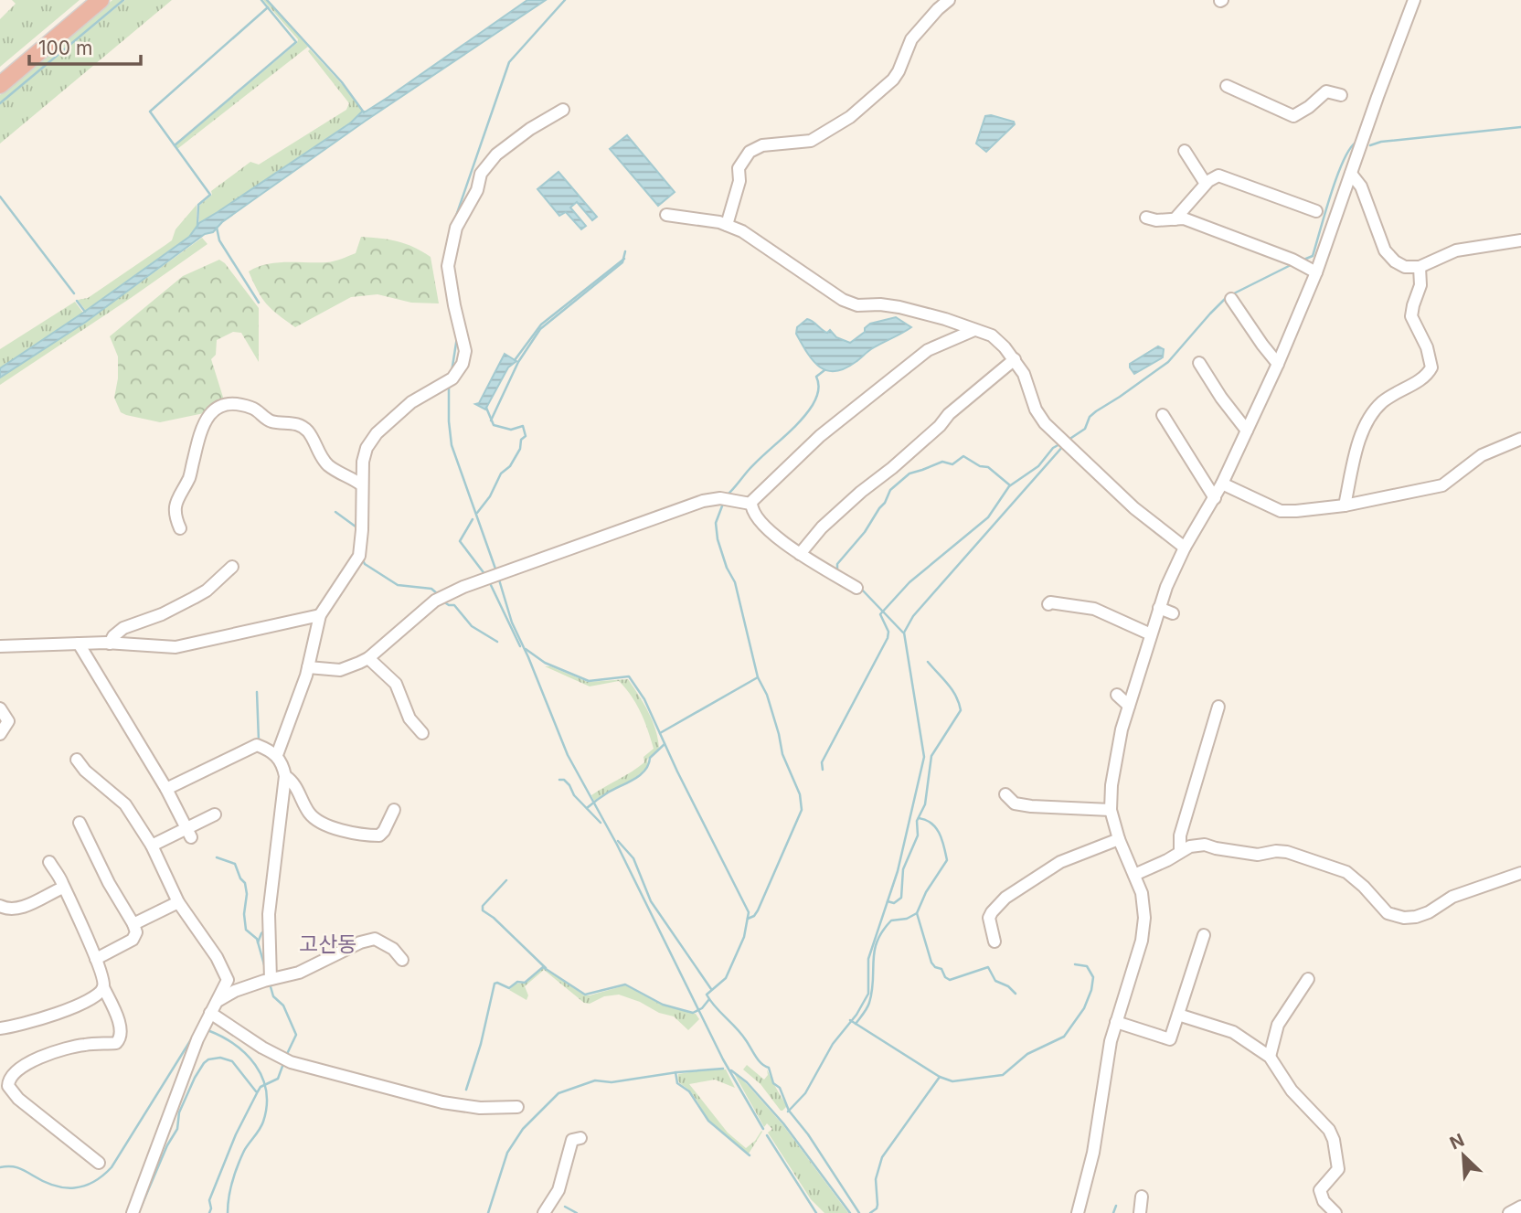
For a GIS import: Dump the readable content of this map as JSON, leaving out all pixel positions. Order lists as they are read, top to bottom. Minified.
{"districts":["고산동"],"scale_bar":"100 m","north":"top left"}
